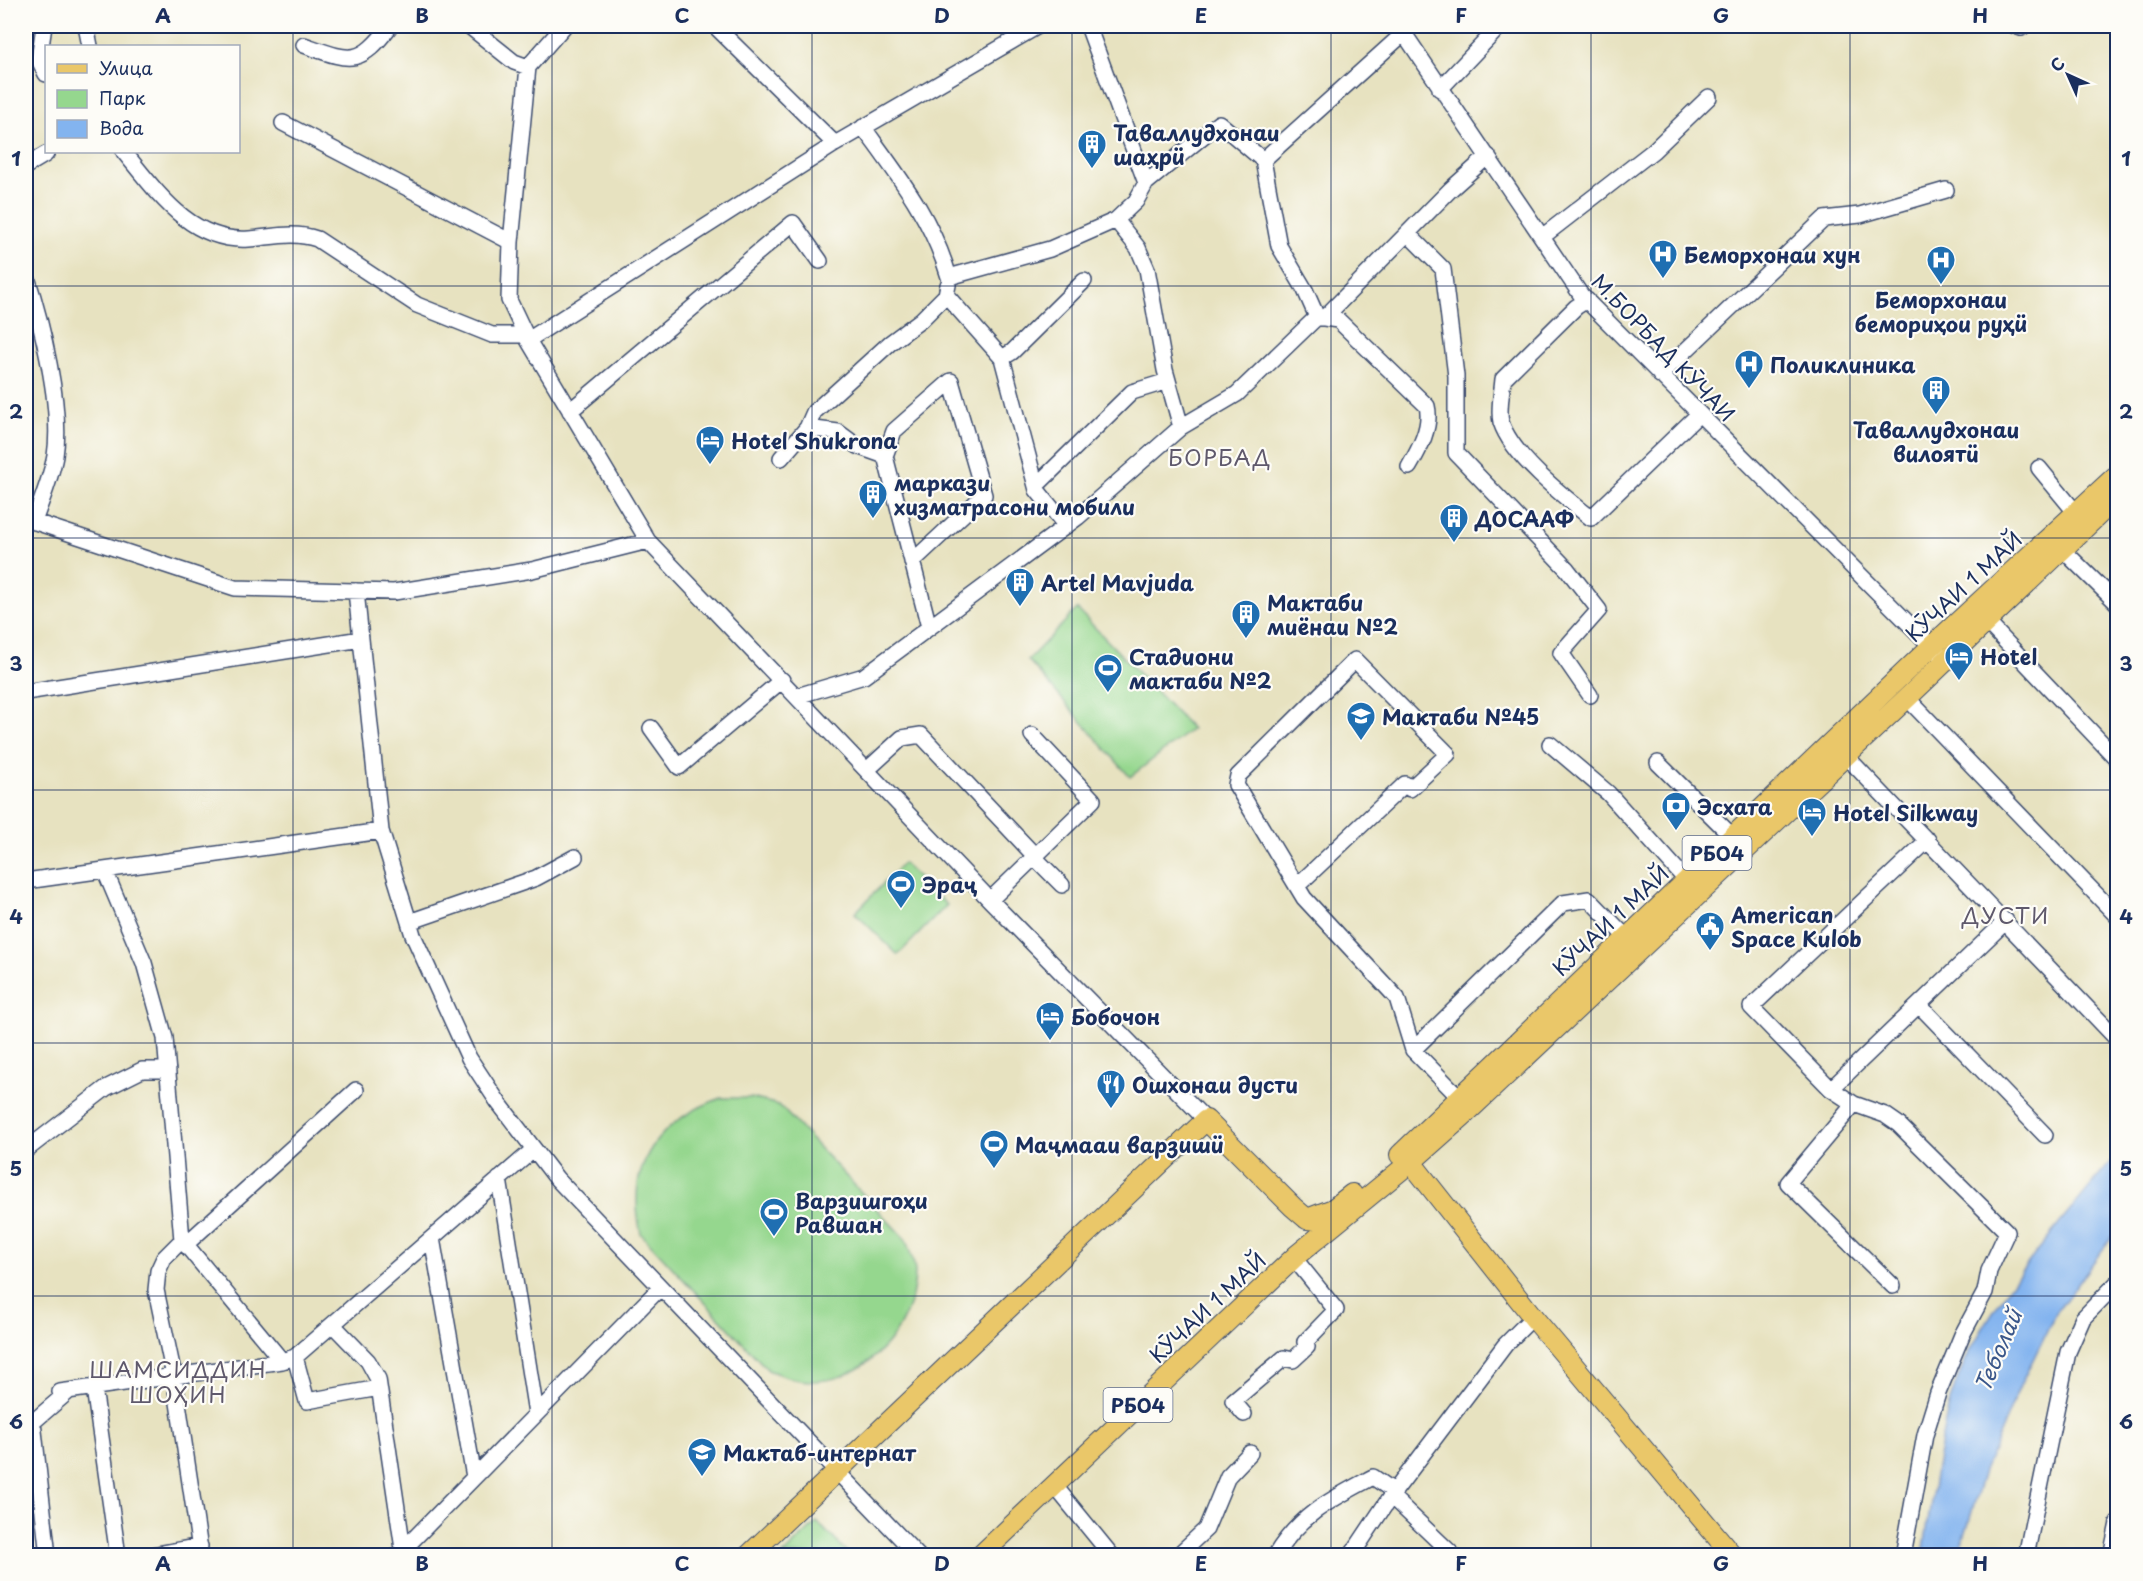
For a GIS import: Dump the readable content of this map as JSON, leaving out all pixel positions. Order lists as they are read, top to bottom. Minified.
{"streets":{"main road":["КӮЧАИ 1 МАЙ","РБ04"],"street":["М.БОРБАД КӮЧАИ"]},"crossings":[["М.БОРБАД КӮЧАИ","КӮЧАИ 1 МАЙ"],["КӮЧАИ 1 МАЙ","РБ04"]],"districts":["БОРБАД","ДУСТИ","ШАМСИДДИН ШОҲИН"],"water":["Теболай"],"places":{"building":["Таваллудхонаи шаҳрӣ","Таваллудхонаи вилоятӣ","маркази хизматрасони мобили","ДОСААФ","Artel Mavjuda","Мактаби миёнаи №2"],"hospital":["Беморхонаи хун","Беморхонаи бемориҳои руҳӣ","Поликлиника"],"hotel":["Hotel Shukrona","Hotel","Hotel Silkway","Бобочон"],"sports":["Стадиони мактаби №2","Эраҷ","Маҷмааи варзишӣ","Варзишгоҳи Равшан"],"school or university":["Мактаби №45","Мактаб-интернат"],"bank":["Эсхата"],"public building":["American Space Kulob"],"restaurant":["Ошхонаи дусти"]},"legend":["Улица","Парк","Вода"],"north":"top left","grid":{"columns":["A","B","C","D","E","F","G","H"],"rows":["1","2","3","4","5","6"]}}
